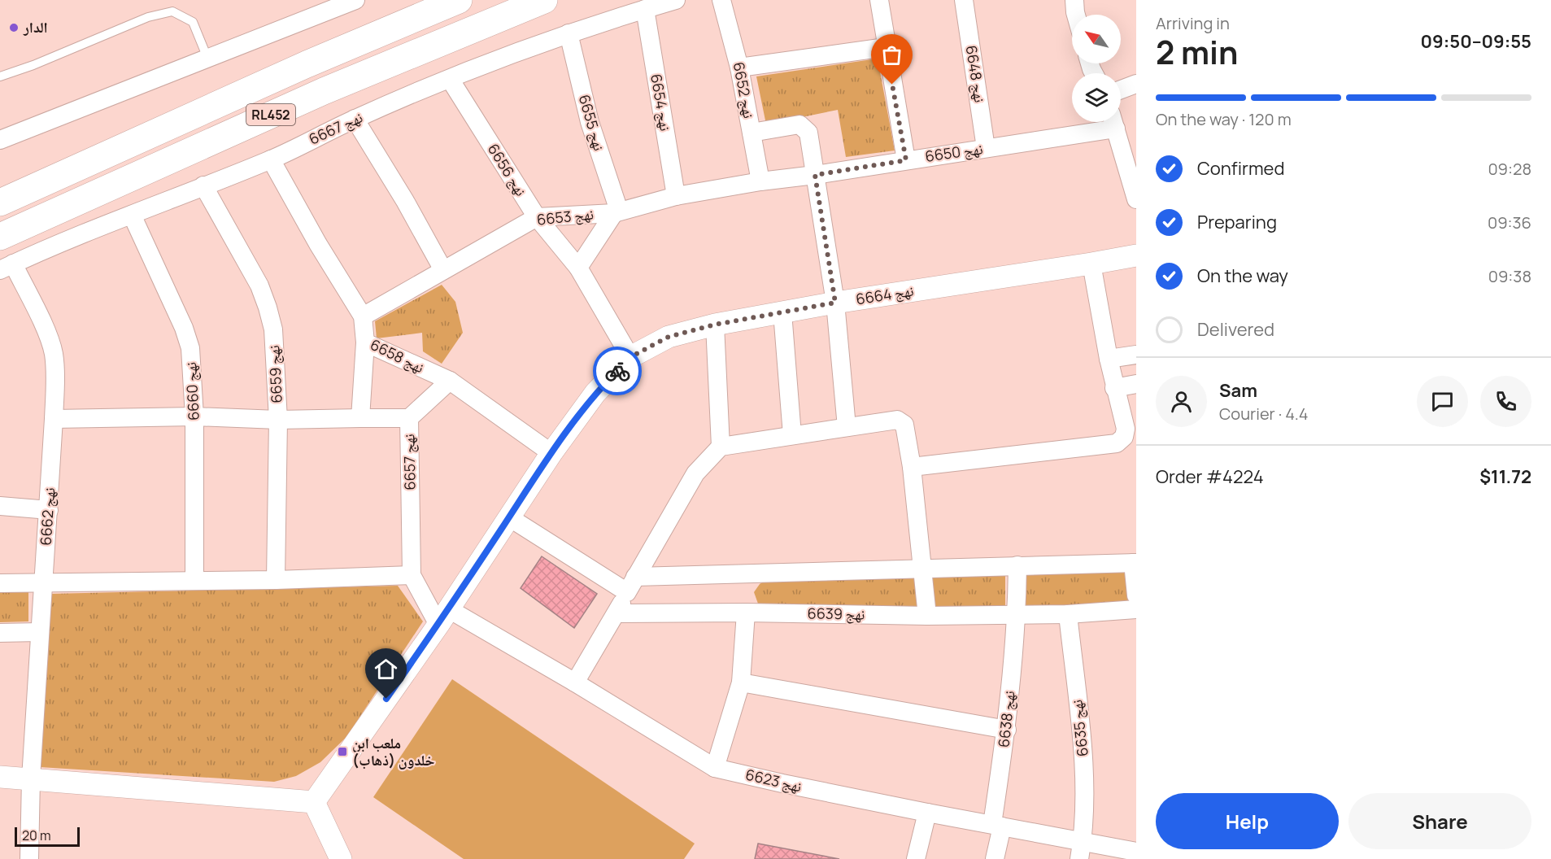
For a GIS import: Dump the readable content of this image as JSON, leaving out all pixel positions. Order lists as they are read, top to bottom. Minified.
{"streets":{"highway":["RL452"],"street":["نهج 6648","نهج 6652","نهج 6654","نهج 6655","نهج 6667","نهج 6650","نهج 6656","نهج 6653","نهج 6664","نهج 6658","نهج 6659","نهج 6660","نهج 6657","نهج 6662","نهج 6639","نهج 6638","نهج 6635","نهج 6623"]},"crossings":[["نهج 6648","نهج 6650"],["نهج 6652","نهج 6650"],["نهج 6652","نهج 6653"],["نهج 6654","نهج 6667"],["نهج 6654","نهج 6653"],["نهج 6655","نهج 6667"],["نهج 6655","نهج 6653"],["نهج 6667","نهج 6656"],["نهج 6667","نهج 6658"],["نهج 6667","نهج 6659"],["نهج 6667","نهج 6660"],["نهج 6667","نهج 6662"],["نهج 6650","نهج 6653"],["نهج 6656","نهج 6653"],["نهج 6656","نهج 6664"],["نهج 6653","نهج 6658"],["نهج 6664","نهج 6658"],["نهج 6664","نهج 6657"],["نهج 6664","نهج 6623"],["نهج 6659","نهج 6657"],["نهج 6660","نهج 6657"],["نهج 6657","نهج 6662"],["نهج 6657","نهج 6623"],["نهج 6639","نهج 6638"],["نهج 6639","نهج 6635"],["نهج 6638","نهج 6623"],["نهج 6635","نهج 6623"]],"places":{"other":["الدار"],"transit":["ملعب ابن خلدون (ذهاب)"]},"scale_bar":"20 m","north":"top left","page":{"heading":["2 min","Arriving in","09:50–09:55"],"panel":["Sam","Courier · 4.4","Order #4224","$11.72"],"bar":"On the way · 120 m","list":[["Confirmed","09:28"],["Preparing","09:36"],["On the way","09:38"],"Delivered"],"buttons":["Help","Share"],"scale":"20 m"}}
